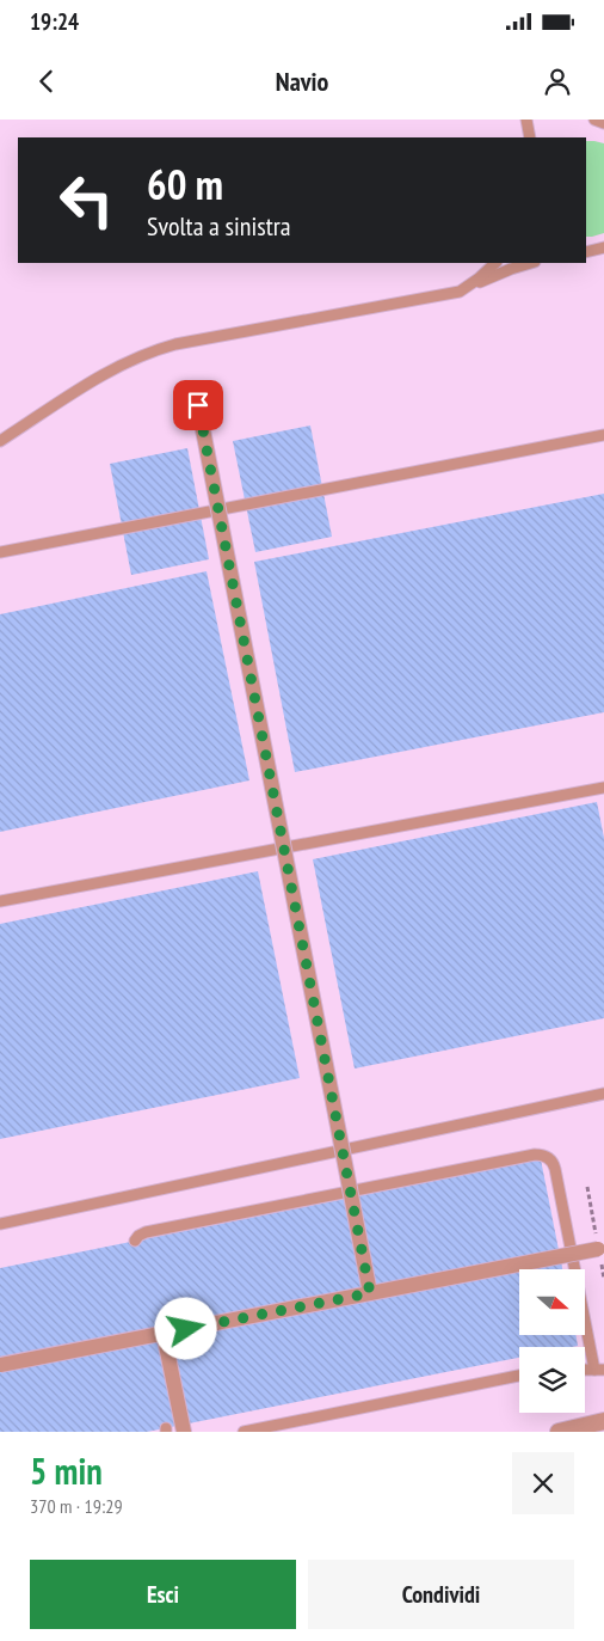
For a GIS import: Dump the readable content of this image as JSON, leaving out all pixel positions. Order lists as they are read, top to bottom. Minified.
{"north":"right","page":{"status":"19:24","header":"Navio","turn":["60 m","Svolta a sinistra"],"heading":["5 min","370 m · 19:29"],"buttons":["Esci","Condividi"]}}
